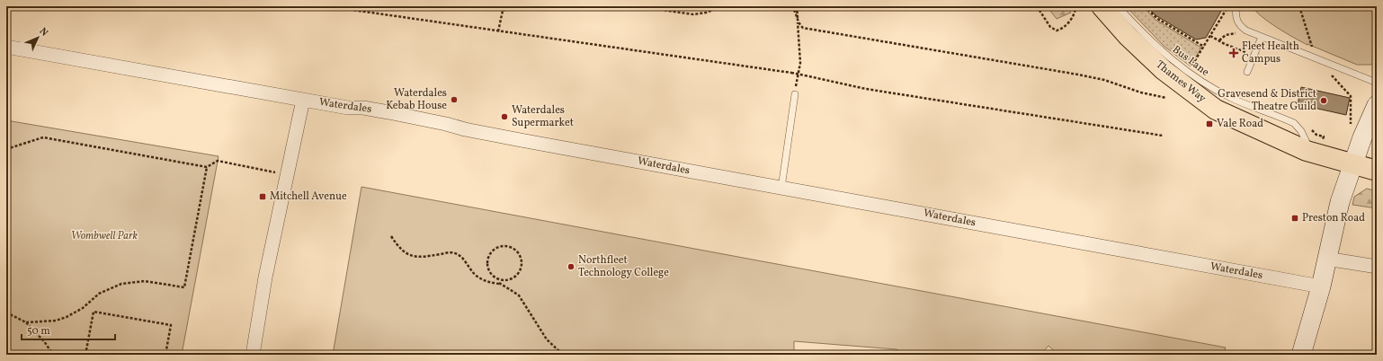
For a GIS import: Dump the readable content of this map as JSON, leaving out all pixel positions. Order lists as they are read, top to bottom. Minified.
{"streets":{"main road":["Thames Way"],"street":["Waterdales"],"lane":["Bus Lane"]},"crossings":[["Bus Lane","Thames Way"]],"parks":["Wombwell Park"],"places":{"health":["Fleet Health Campus"],"other":["Waterdales Kebab House","Gravesend & District Theatre Guild","Waterdales Supermarket","Northfleet Technology College"],"transit":["Vale Road","Mitchell Avenue","Preston Road"]},"scale_bar":"50 m","north":"top right"}
